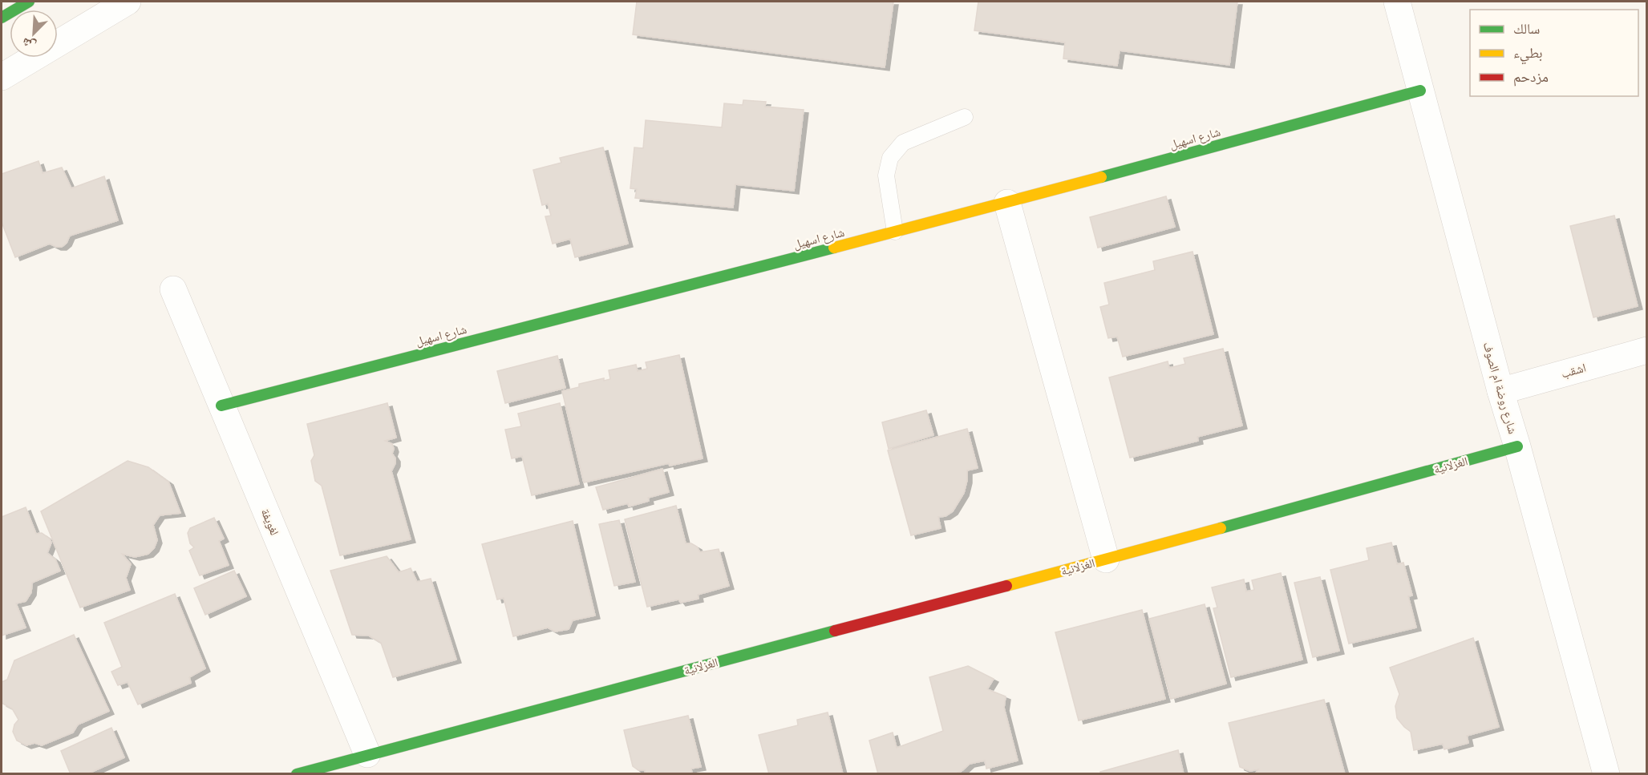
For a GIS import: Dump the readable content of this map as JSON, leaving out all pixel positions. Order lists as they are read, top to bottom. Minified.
{"streets":{"street":["شارع اسهيل","اشقب","شارع روضة ام الصوف","الغزلانية","لغويفة"]},"crossings":[["شارع اسهيل","شارع روضة ام الصوف"],["شارع اسهيل","الغزلانية"],["شارع اسهيل","لغويفة"],["اشقب","شارع روضة ام الصوف"],["شارع روضة ام الصوف","الغزلانية"],["الغزلانية","لغويفة"]],"legend":["سالك","بطيء","مزدحم"],"north":"bottom left"}
